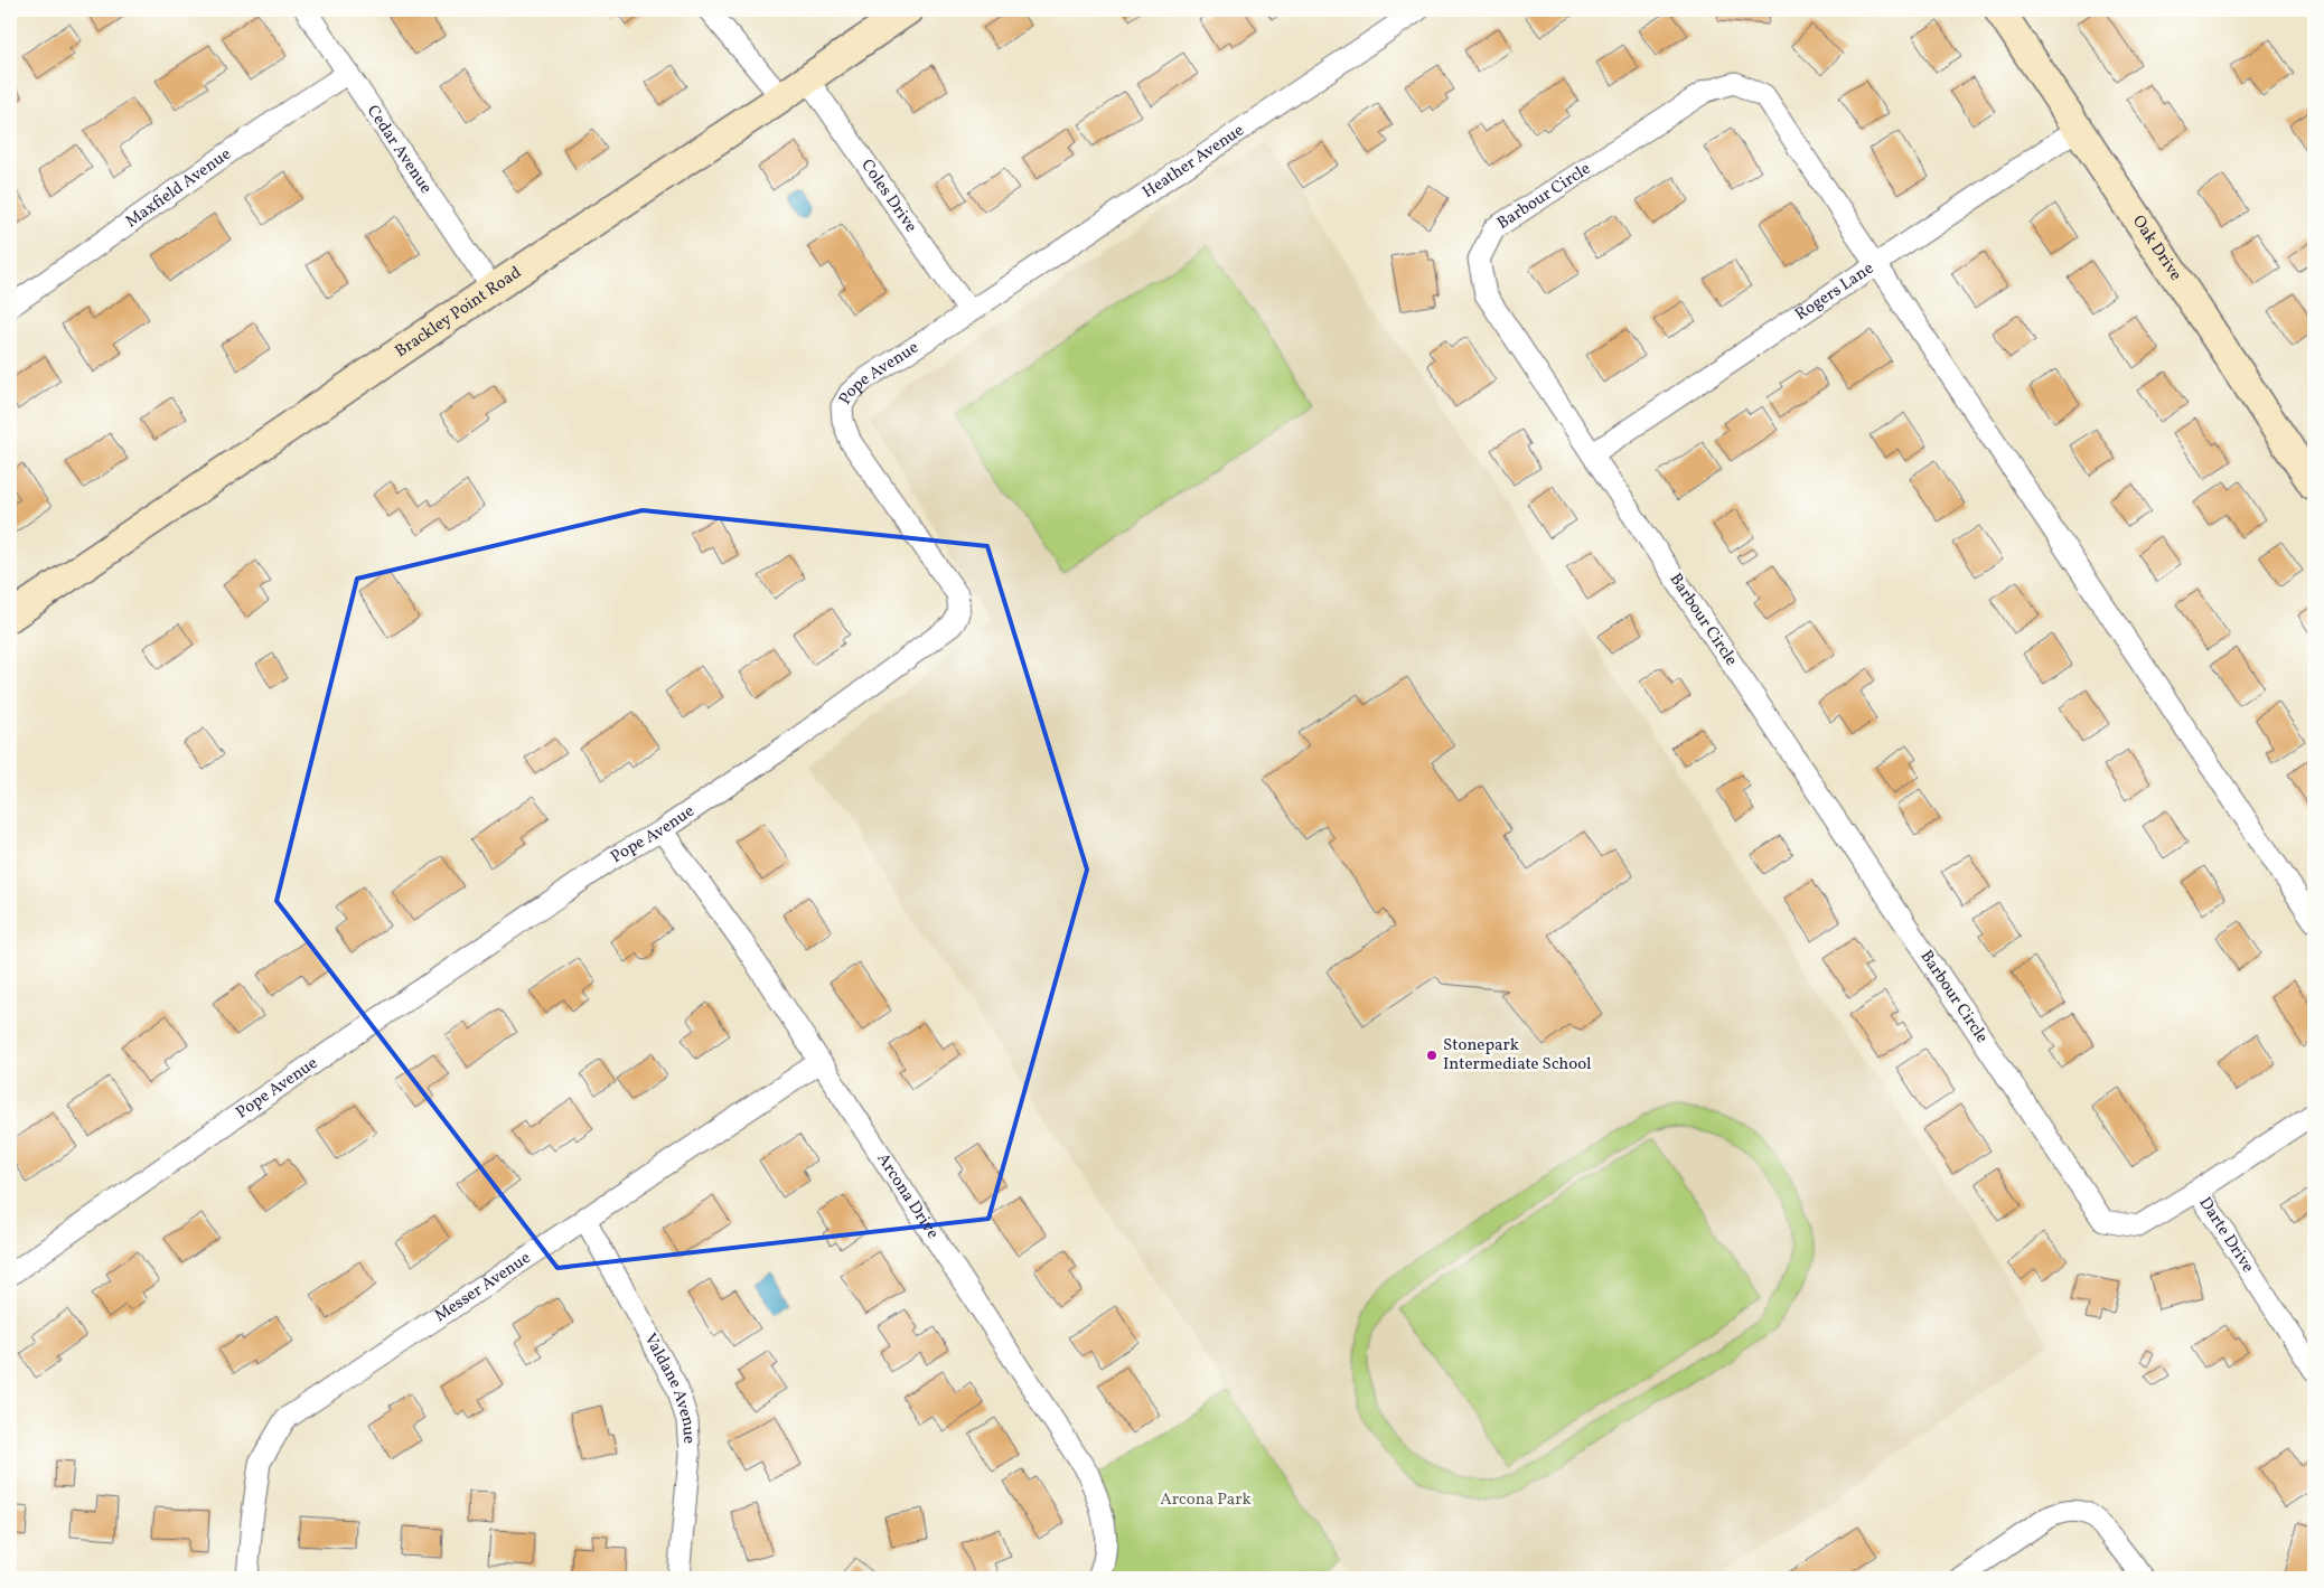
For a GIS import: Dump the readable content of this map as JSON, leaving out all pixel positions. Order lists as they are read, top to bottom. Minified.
{"streets":{"main road":["Oak Drive","Brackley Point Road"],"street":["Cedar Avenue","Heather Avenue","Maxfield Avenue","Coles Drive","Barbour Circle","Rogers Lane","Pope Avenue","Arcona Drive","Darte Drive","Messer Avenue","Valdane Avenue"]},"crossings":[["Cedar Avenue","Maxfield Avenue"],["Cedar Avenue","Brackley Point Road"],["Heather Avenue","Coles Drive"],["Heather Avenue","Pope Avenue"],["Coles Drive","Brackley Point Road"],["Coles Drive","Pope Avenue"],["Barbour Circle","Rogers Lane"],["Barbour Circle","Darte Drive"],["Oak Drive","Rogers Lane"],["Pope Avenue","Arcona Drive"],["Arcona Drive","Messer Avenue"],["Messer Avenue","Valdane Avenue"]],"parks":["Arcona Park"],"places":["Stonepark Intermediate School"]}
